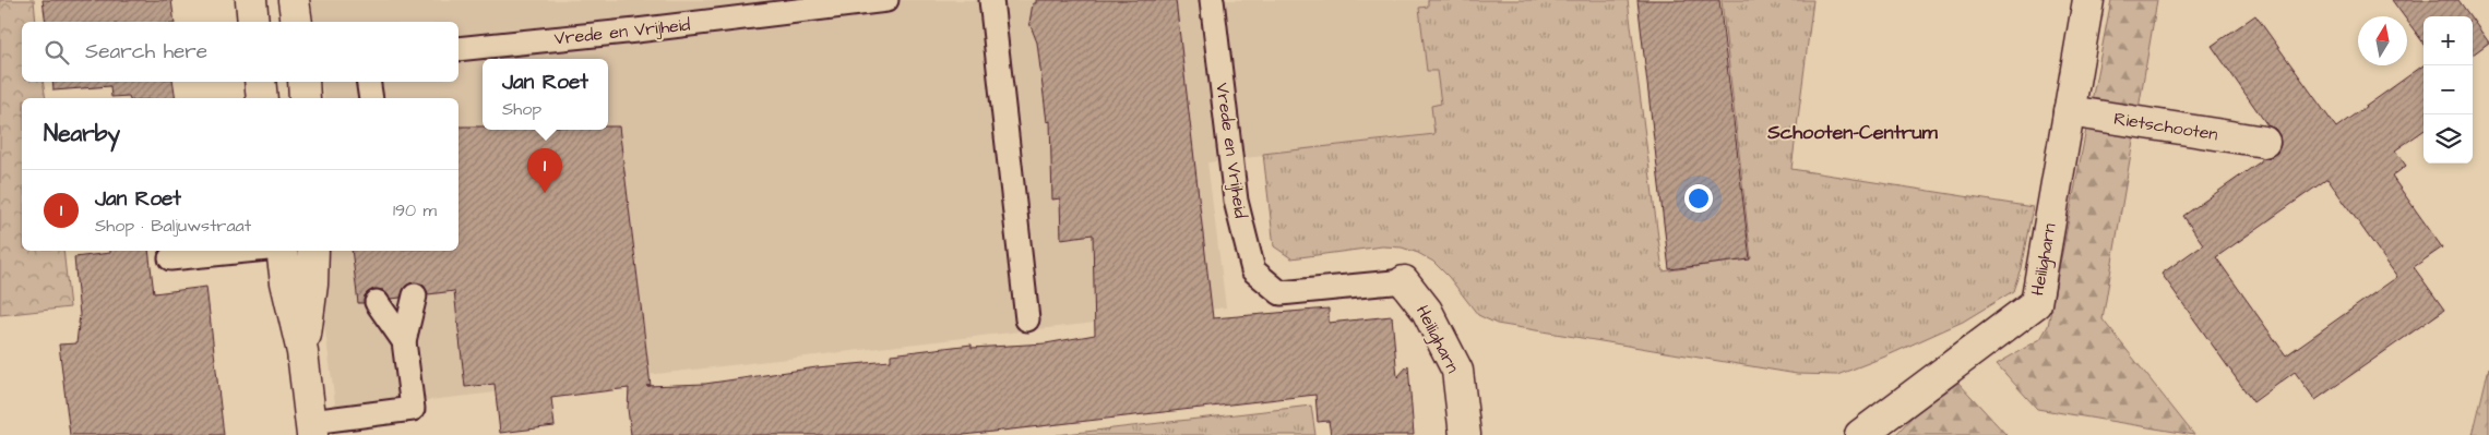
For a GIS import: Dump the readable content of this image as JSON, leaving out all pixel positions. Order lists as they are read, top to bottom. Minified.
{"streets":{"street":["Rietschooten","Heiligharn"],"lane":["Vrede en Vrijheid"]},"crossings":[["Vrede en Vrijheid","Heiligharn"],["Rietschooten","Heiligharn"]],"districts":["Schooten-Centrum"],"north":"top","page":{"map_buttons":["+","−"],"search":"Search here","popup":["Jan Roet","Shop"],"heading":"Nearby","pins":"1","list":[{"mark":"1","name":"Jan Roet","note":"Shop · Baljuwstraat","value":"190 m"}]}}
